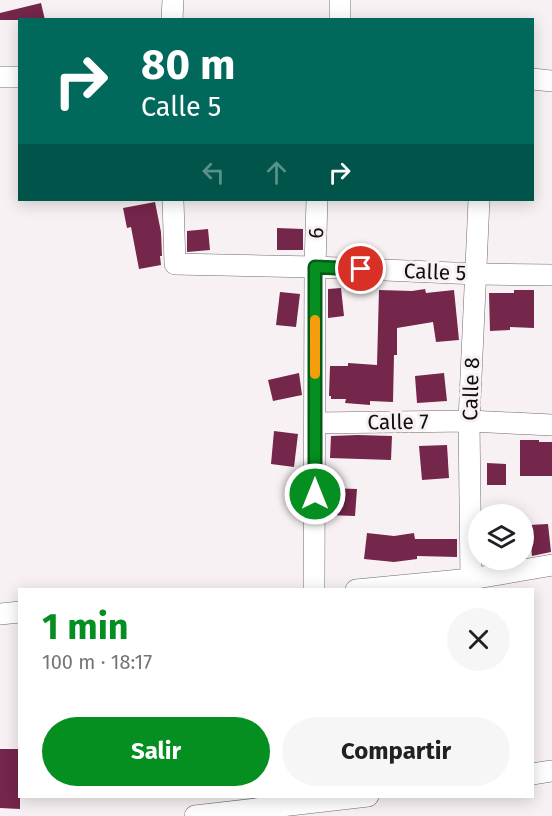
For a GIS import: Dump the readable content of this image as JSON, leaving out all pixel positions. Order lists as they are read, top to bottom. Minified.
{"streets":{"street":["6","Calle 5","Calle 8","Calle 7"]},"crossings":[["6","Calle 5"],["6","Calle 7"],["Calle 5","Calle 8"],["Calle 8","Calle 7"]],"page":{"turn":["80 m","Calle 5"],"heading":["1 min","100 m · 18:17"],"buttons":["Salir","Compartir"]}}
